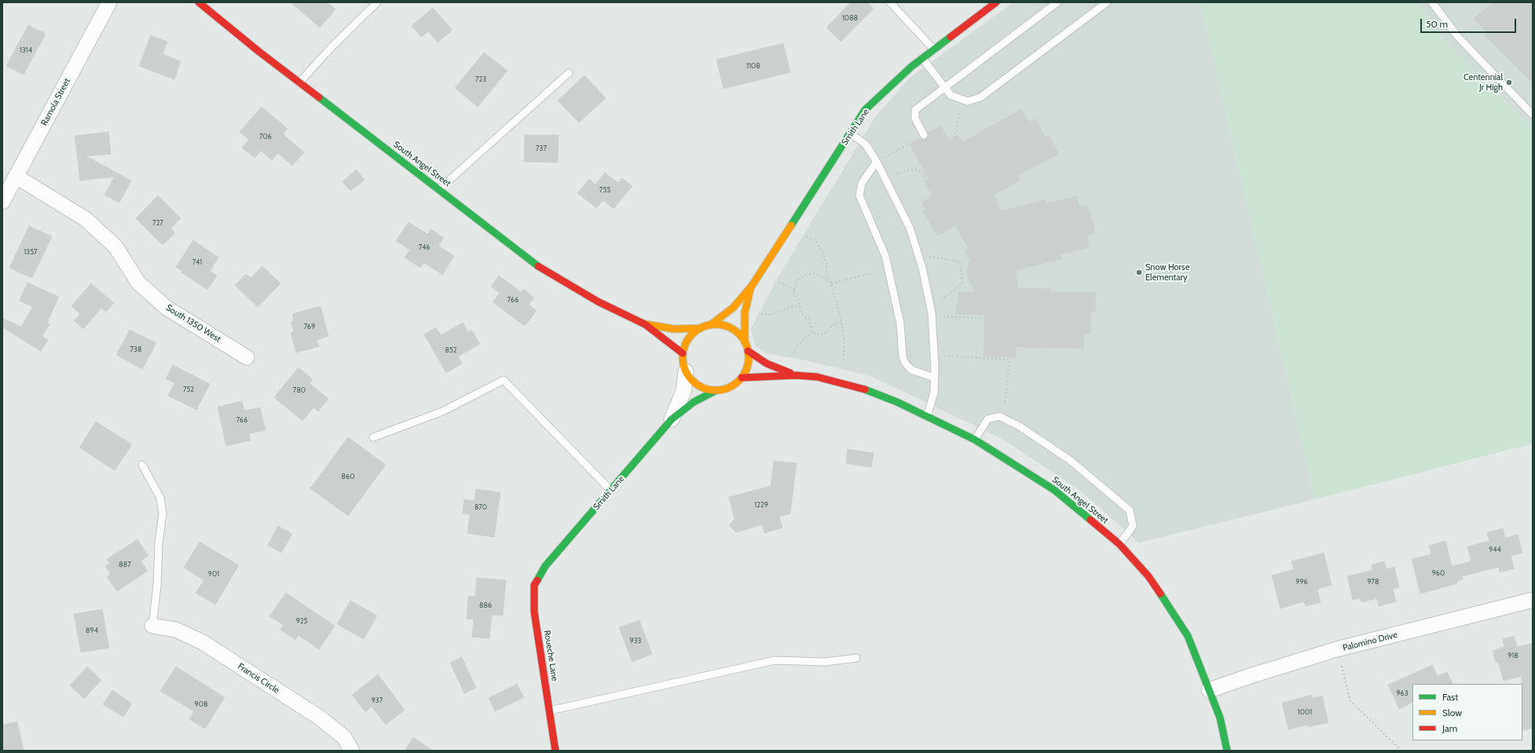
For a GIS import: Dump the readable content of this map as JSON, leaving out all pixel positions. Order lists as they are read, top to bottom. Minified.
{"streets":{"street":["Ramola Street","Smith Lane","South Angel Street","South 1350 West","Palomino Drive","Roueche Lane","Francis Circle"]},"crossings":[["Ramola Street","South 1350 West"],["Smith Lane","South Angel Street"],["Smith Lane","Roueche Lane"],["South Angel Street","Palomino Drive"]],"places":["Centennial Jr High","Snow Horse Elementary"],"house_numbers":["1088","1314","1108","723","706","737","755","727","746","1357","741","766","769","738","852","752","780","766","860","1229","870","944","887","960","901","996","978","886","925","894","933","918","963","937","908","1001"],"legend":["Fast","Slow","Jam"],"scale_bar":"50 m"}
